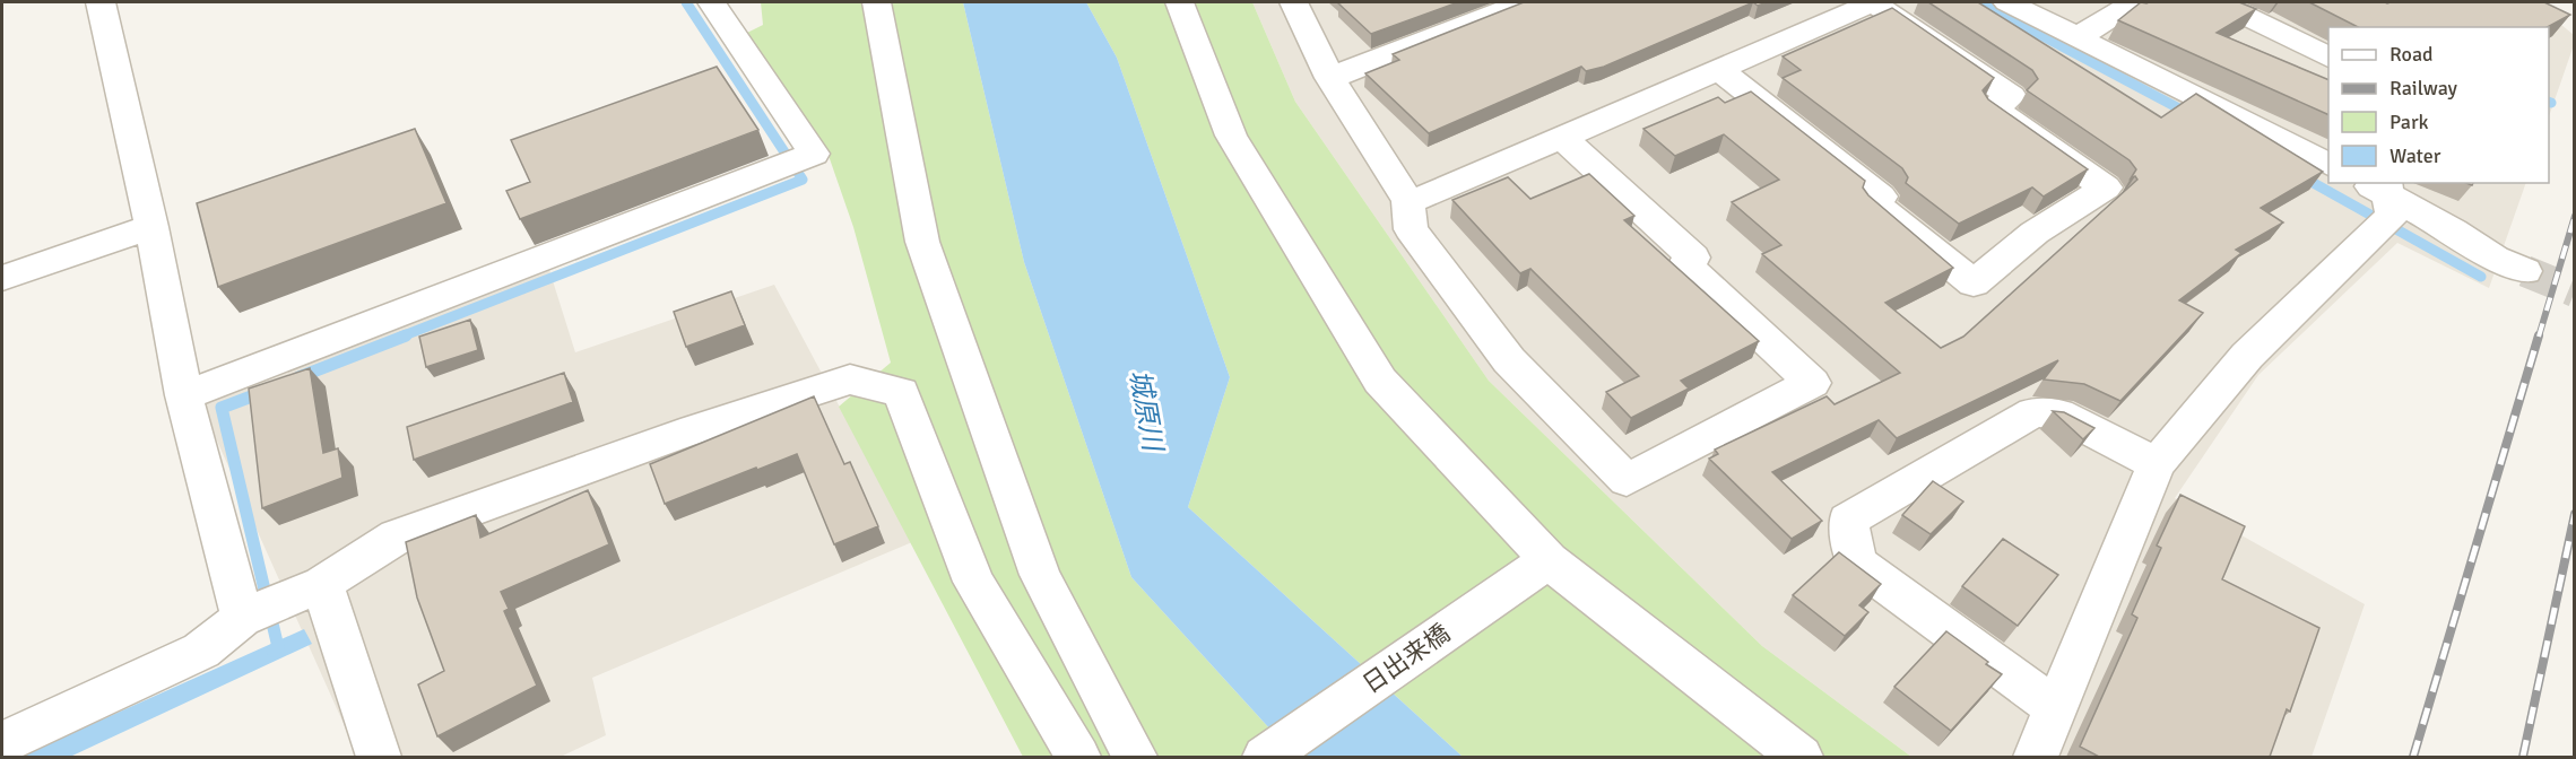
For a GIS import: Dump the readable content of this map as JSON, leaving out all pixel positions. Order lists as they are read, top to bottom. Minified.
{"streets":{"street":["日出来橋"]},"water":["城原川"],"legend":["Road","Railway","Park","Water"]}
